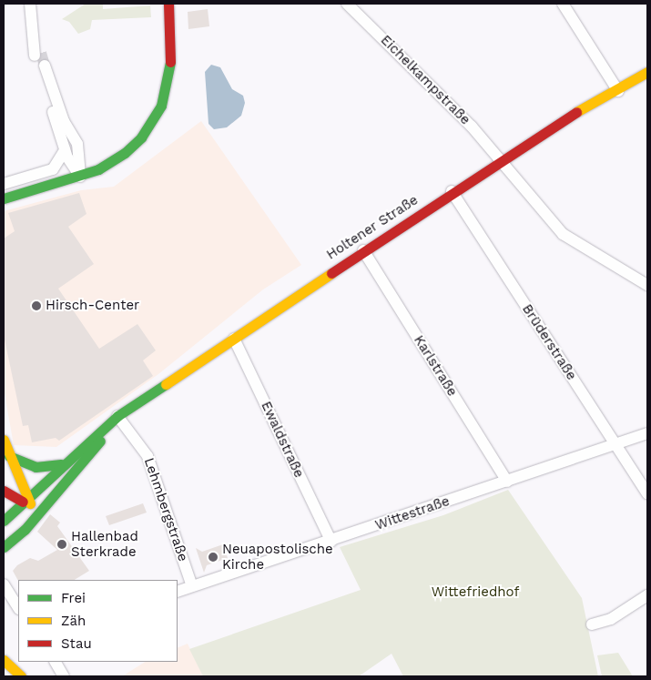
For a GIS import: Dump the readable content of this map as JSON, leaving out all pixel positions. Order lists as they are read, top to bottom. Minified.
{"streets":{"main road":["Holtener Straße"],"street":["Eichelkampstraße","Brüderstraße","Karlstraße","Ewaldstraße","Lehmbergstraße","Wittestraße"]},"crossings":[["Eichelkampstraße","Holtener Straße"],["Holtener Straße","Brüderstraße"],["Holtener Straße","Karlstraße"],["Holtener Straße","Ewaldstraße"],["Holtener Straße","Lehmbergstraße"],["Brüderstraße","Wittestraße"],["Karlstraße","Wittestraße"],["Ewaldstraße","Wittestraße"],["Lehmbergstraße","Wittestraße"]],"parks":["Wittefriedhof"],"places":["Hirsch-Center","Hallenbad Sterkrade","Neuapostolische Kirche"],"legend":["Frei","Zäh","Stau"]}
